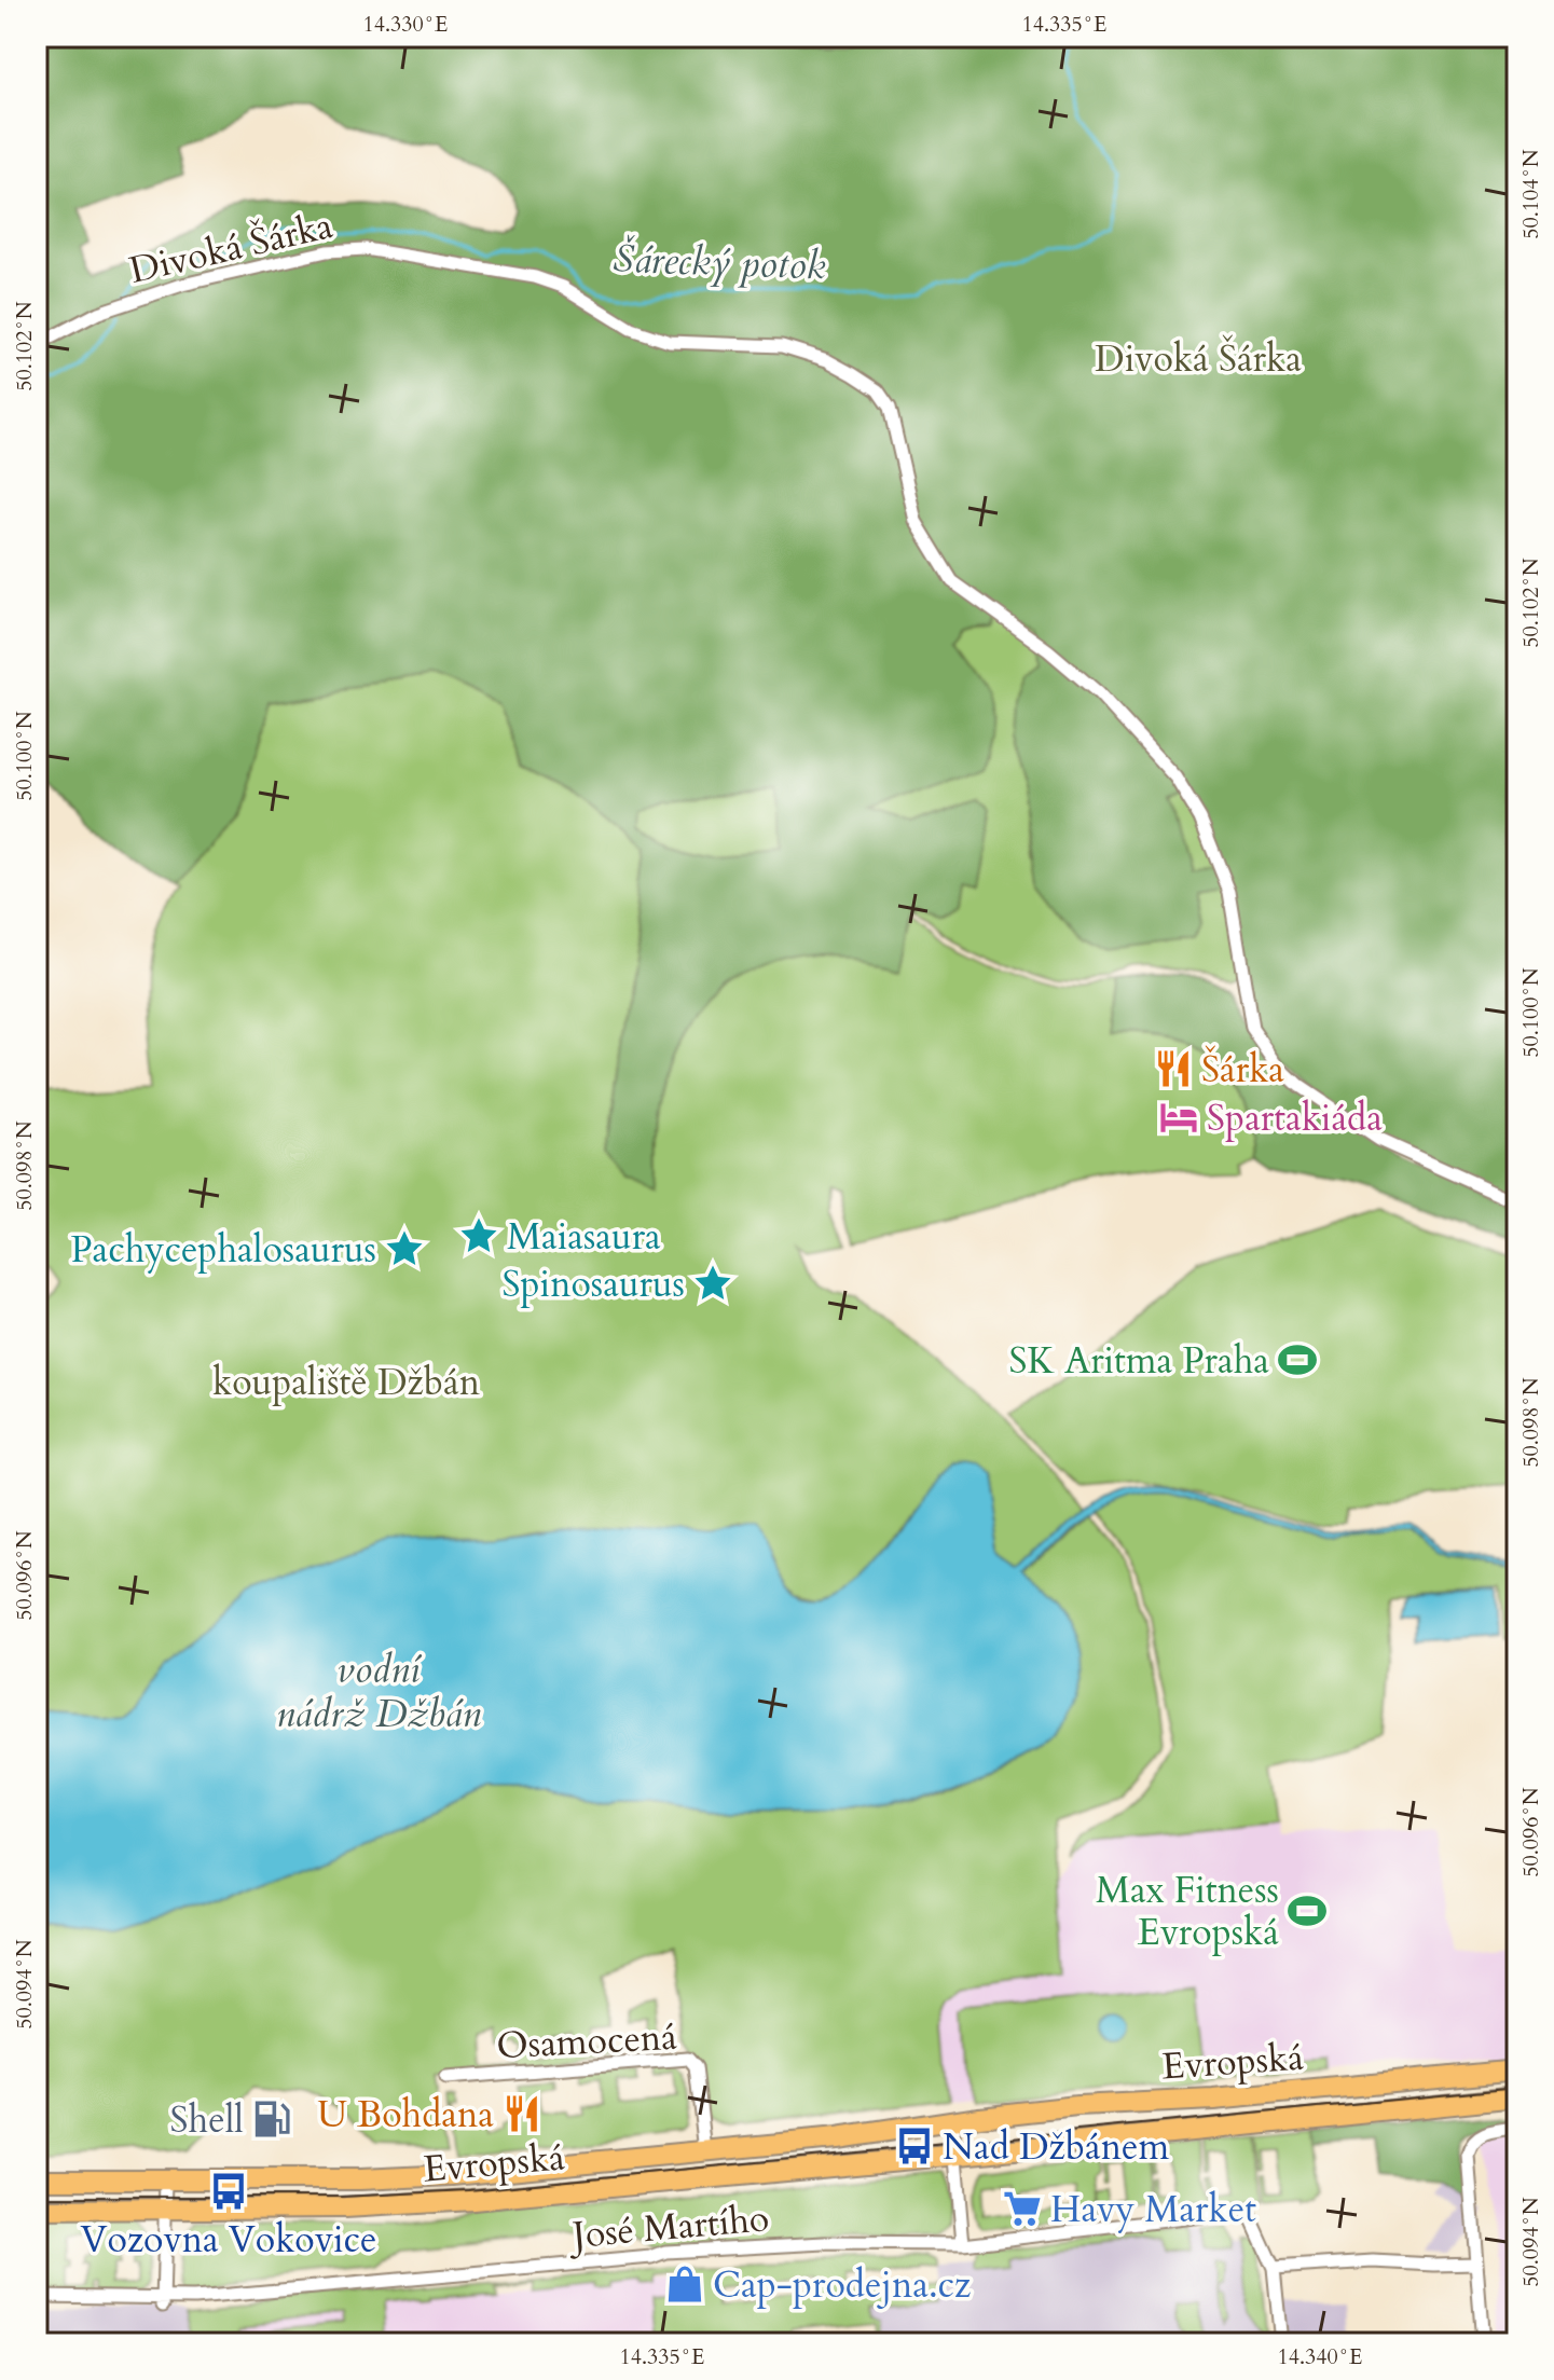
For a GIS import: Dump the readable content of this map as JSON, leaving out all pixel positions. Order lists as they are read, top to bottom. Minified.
{"streets":{"main road":["Evropská"],"street":["Divoká Šárka","Osamocená","José Martího"]},"crossings":[["Osamocená","Evropská"]],"water":["Šárecký potok","vodní nádrž Džbán"],"parks":["Divoká Šárka","koupaliště Džbán"],"places":{"restaurant":["Šárka","U Bohdana"],"hotel":["Spartakiáda"],"place":["Maiasaura","Pachycephalosaurus","Spinosaurus"],"sports":["SK Aritma Praha","Max Fitness Evropská"],"fuel station":["Shell"],"bus stop":["Nad Džbánem","Vozovna Vokovice"],"supermarket":["Havy Market"],"shop":["Cap-prodejna.cz"]},"coordinates":["14.330°E","14.335°E","50.104°N","50.102°N","50.100°N","50.098°N","50.096°N","50.094°N","14.340°E"]}
